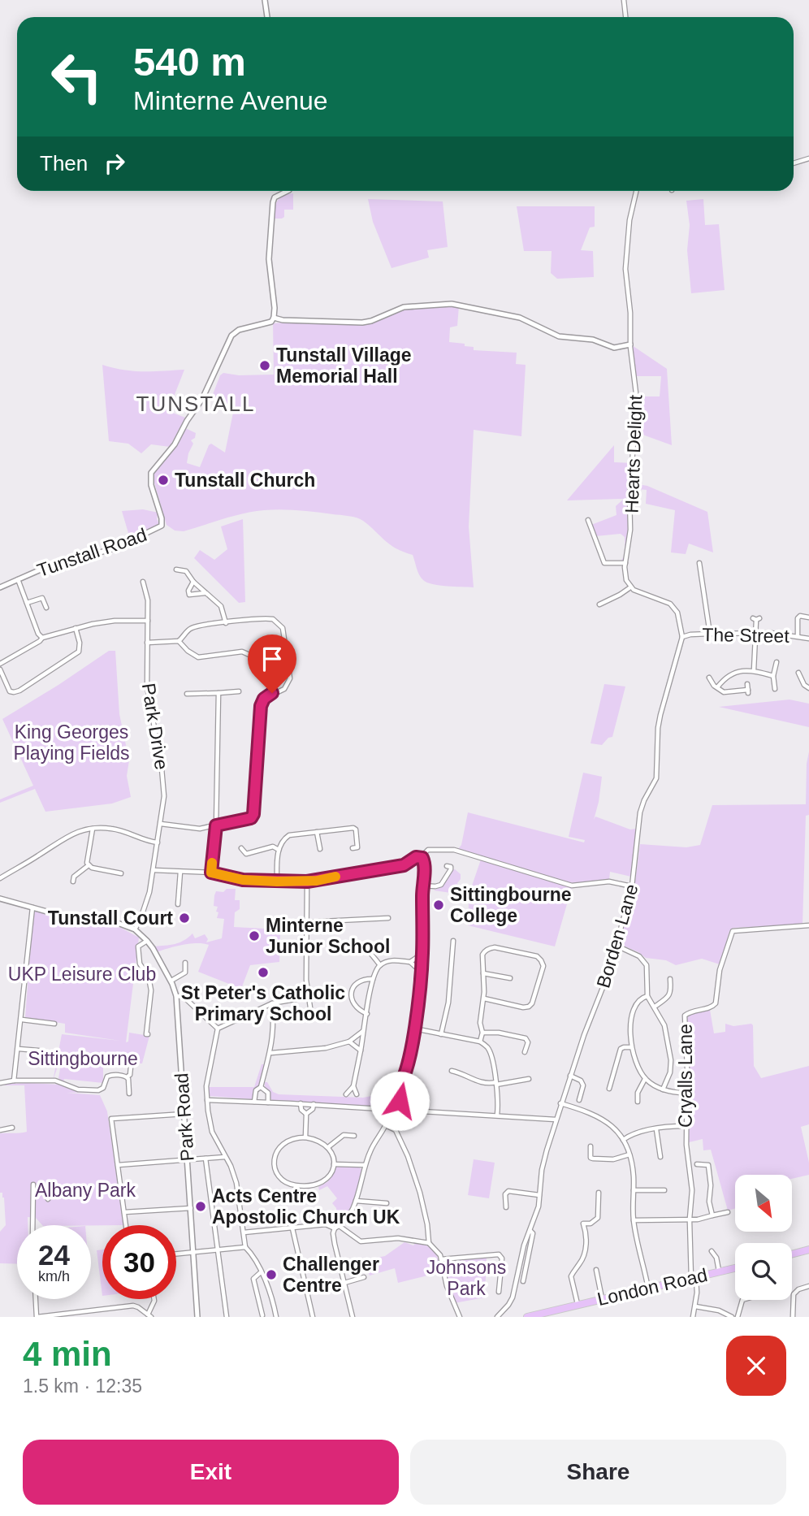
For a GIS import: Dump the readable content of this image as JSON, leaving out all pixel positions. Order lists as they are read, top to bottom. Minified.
{"streets":{"main road":["London Road"],"street":["Hearts Delight","Tunstall Road","The Street","Park Drive","Borden Lane","Cryalls Lane","Park Road"]},"crossings":[["The Street","Borden Lane"],["Park Drive","Park Road"],["Cryalls Lane","London Road"]],"districts":["TUNSTALL"],"parks":["King Georges Playing Fields","UKP Leisure Club","Sittingbourne","Albany Park","Johnsons Park"],"places":["Tunstall Village Memorial Hall","Tunstall Church","Sittingbourne College","Tunstall Court","Minterne Junior School","St Peter's Catholic Primary School","Acts Centre Apostolic Church UK","Challenger Centre"],"north":"bottom right","page":{"turn":["540 m","Minterne Avenue"],"then":"Then","speed":"24 km/h","limit":"30","heading":["4 min","1.5 km · 12:35"],"buttons":["Exit","Share"]}}
